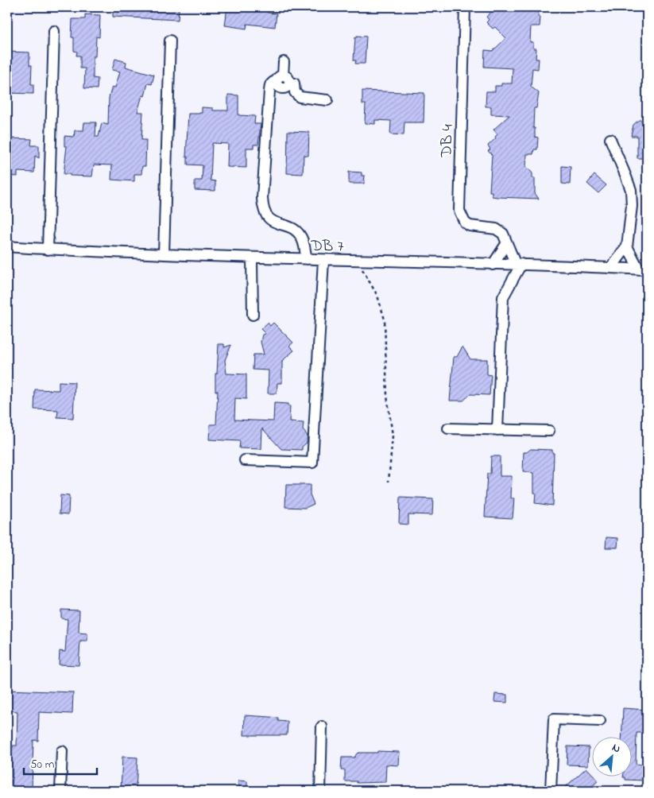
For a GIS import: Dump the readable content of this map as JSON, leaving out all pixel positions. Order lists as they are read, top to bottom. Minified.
{"streets":{"street":["DB 4","DB 7"]},"crossings":[["DB 4","DB 7"]],"scale_bar":"50 m","north":"top right"}
